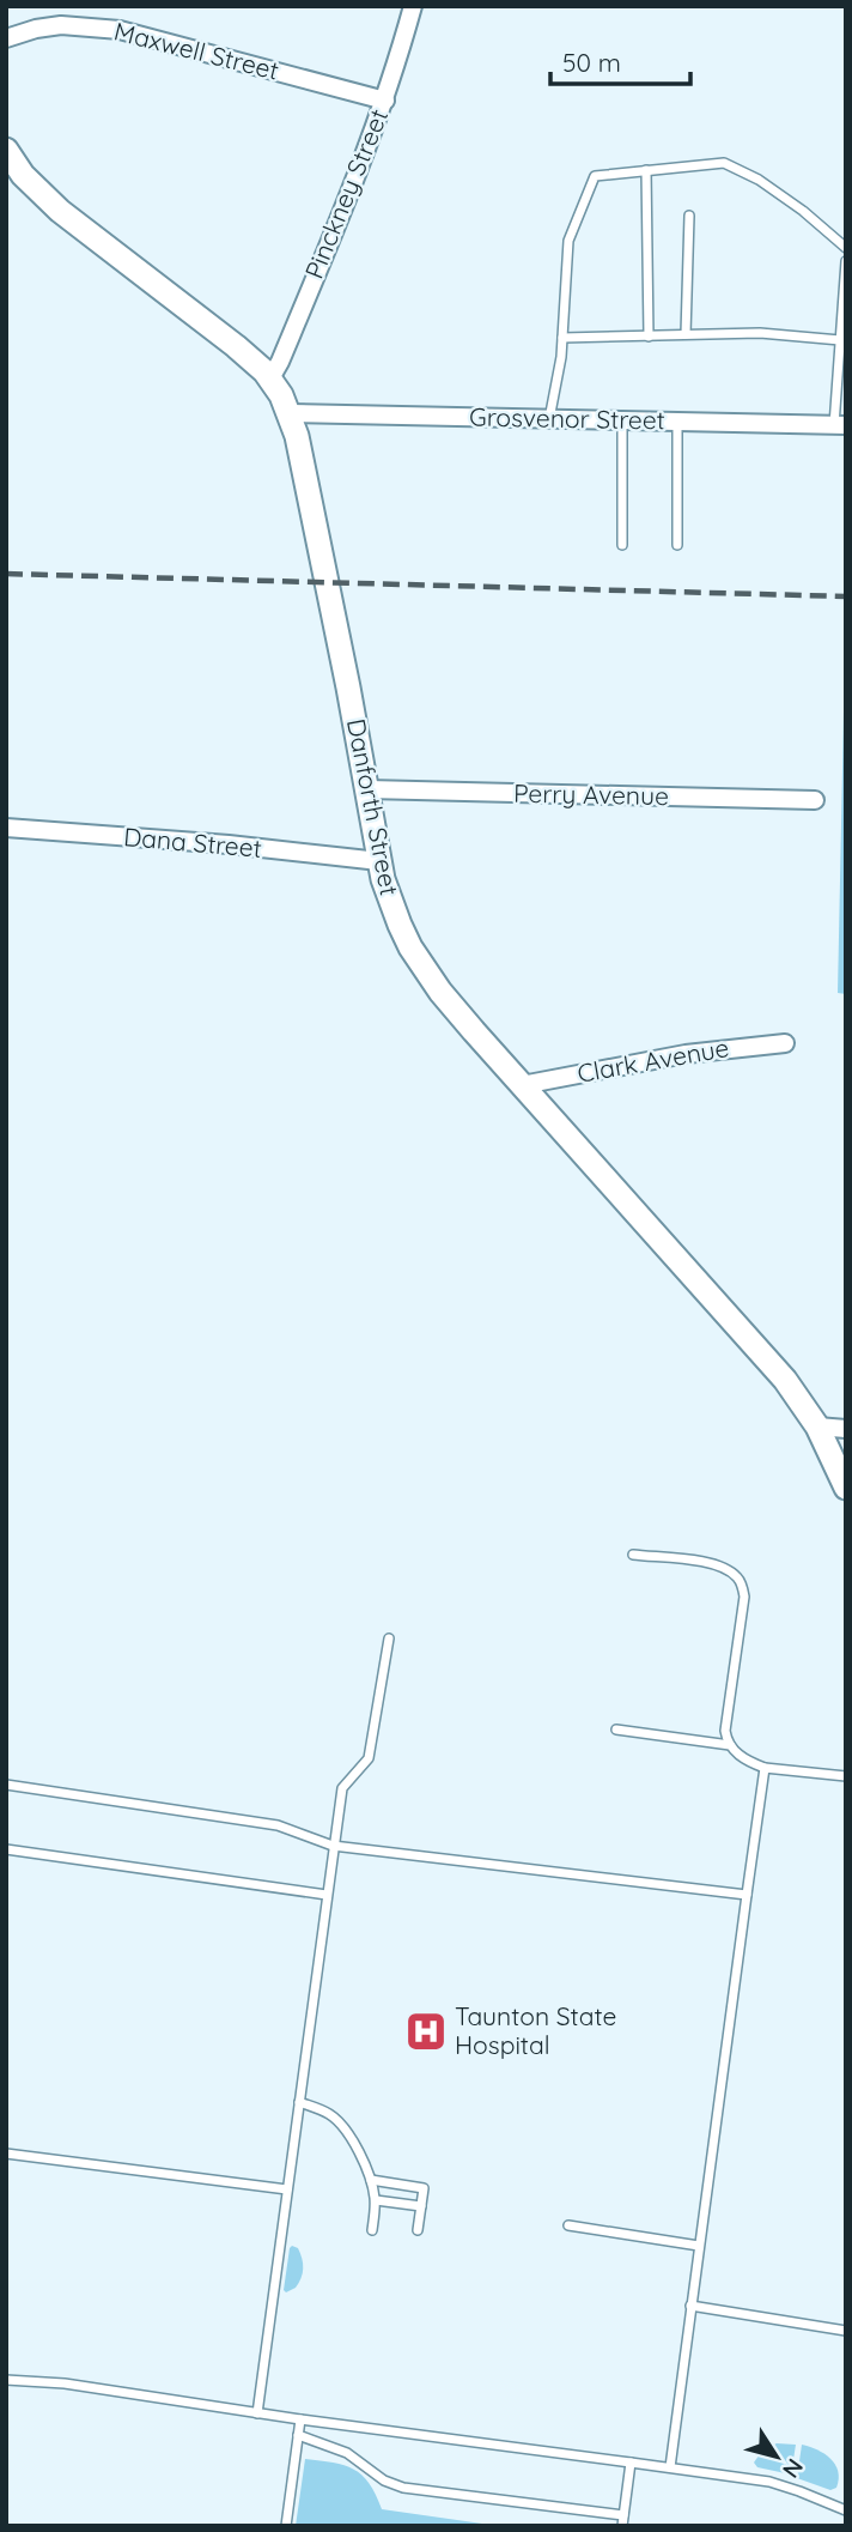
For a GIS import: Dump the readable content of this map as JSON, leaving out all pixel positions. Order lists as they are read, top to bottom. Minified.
{"streets":{"street":["Maxwell Street","Pinckney Street","Grosvenor Street","Perry Avenue","Danforth Street","Dana Street","Clark Avenue"]},"crossings":[["Maxwell Street","Pinckney Street"],["Pinckney Street","Danforth Street"],["Grosvenor Street","Danforth Street"],["Perry Avenue","Danforth Street"],["Danforth Street","Dana Street"],["Danforth Street","Clark Avenue"]],"places":{"hospital":["Taunton State Hospital"]},"scale_bar":"50 m","north":"bottom right"}
